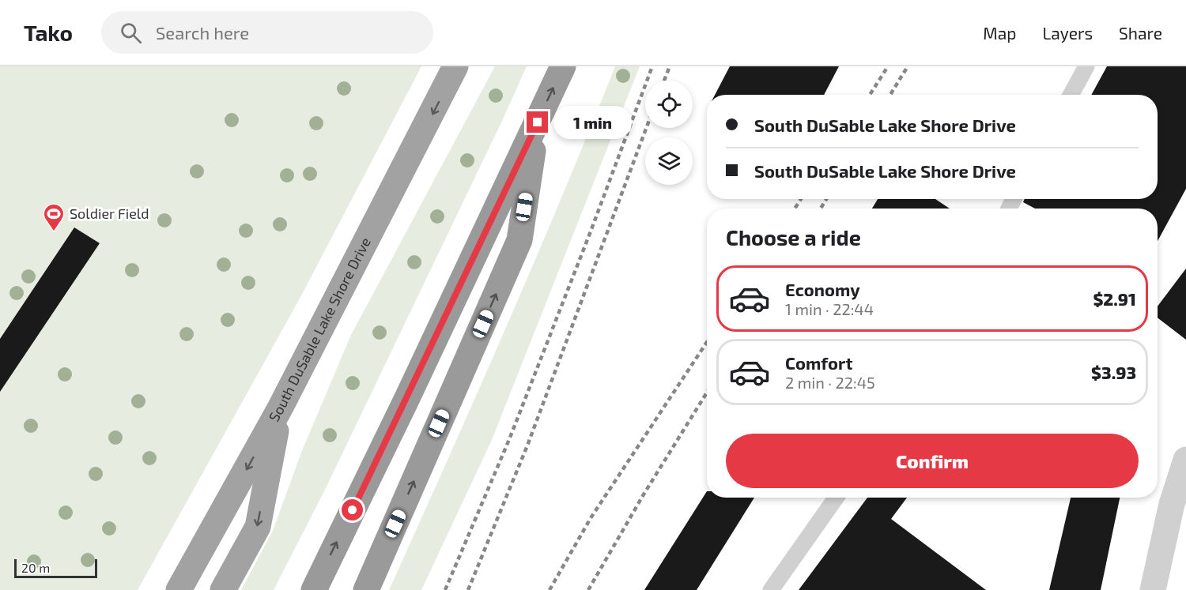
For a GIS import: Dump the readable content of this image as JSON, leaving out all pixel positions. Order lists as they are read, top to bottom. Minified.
{"streets":{"highway":["South DuSable Lake Shore Drive"]},"places":{"sports":["Soldier Field"]},"scale_bar":"20 m","page":{"header":"Tako","search":"Search here","nav":["Map","Layers","Share"],"banner":["South DuSable Lake Shore Drive","South DuSable Lake Shore Drive"],"bubble":"1 min","heading":"Choose a ride","list":[{"name":"Economy","note":"1 min · 22:44","value":"$2.91"},{"name":"Comfort","note":"2 min · 22:45","value":"$3.93"}],"buttons":"Confirm","scale":"20 m"}}
